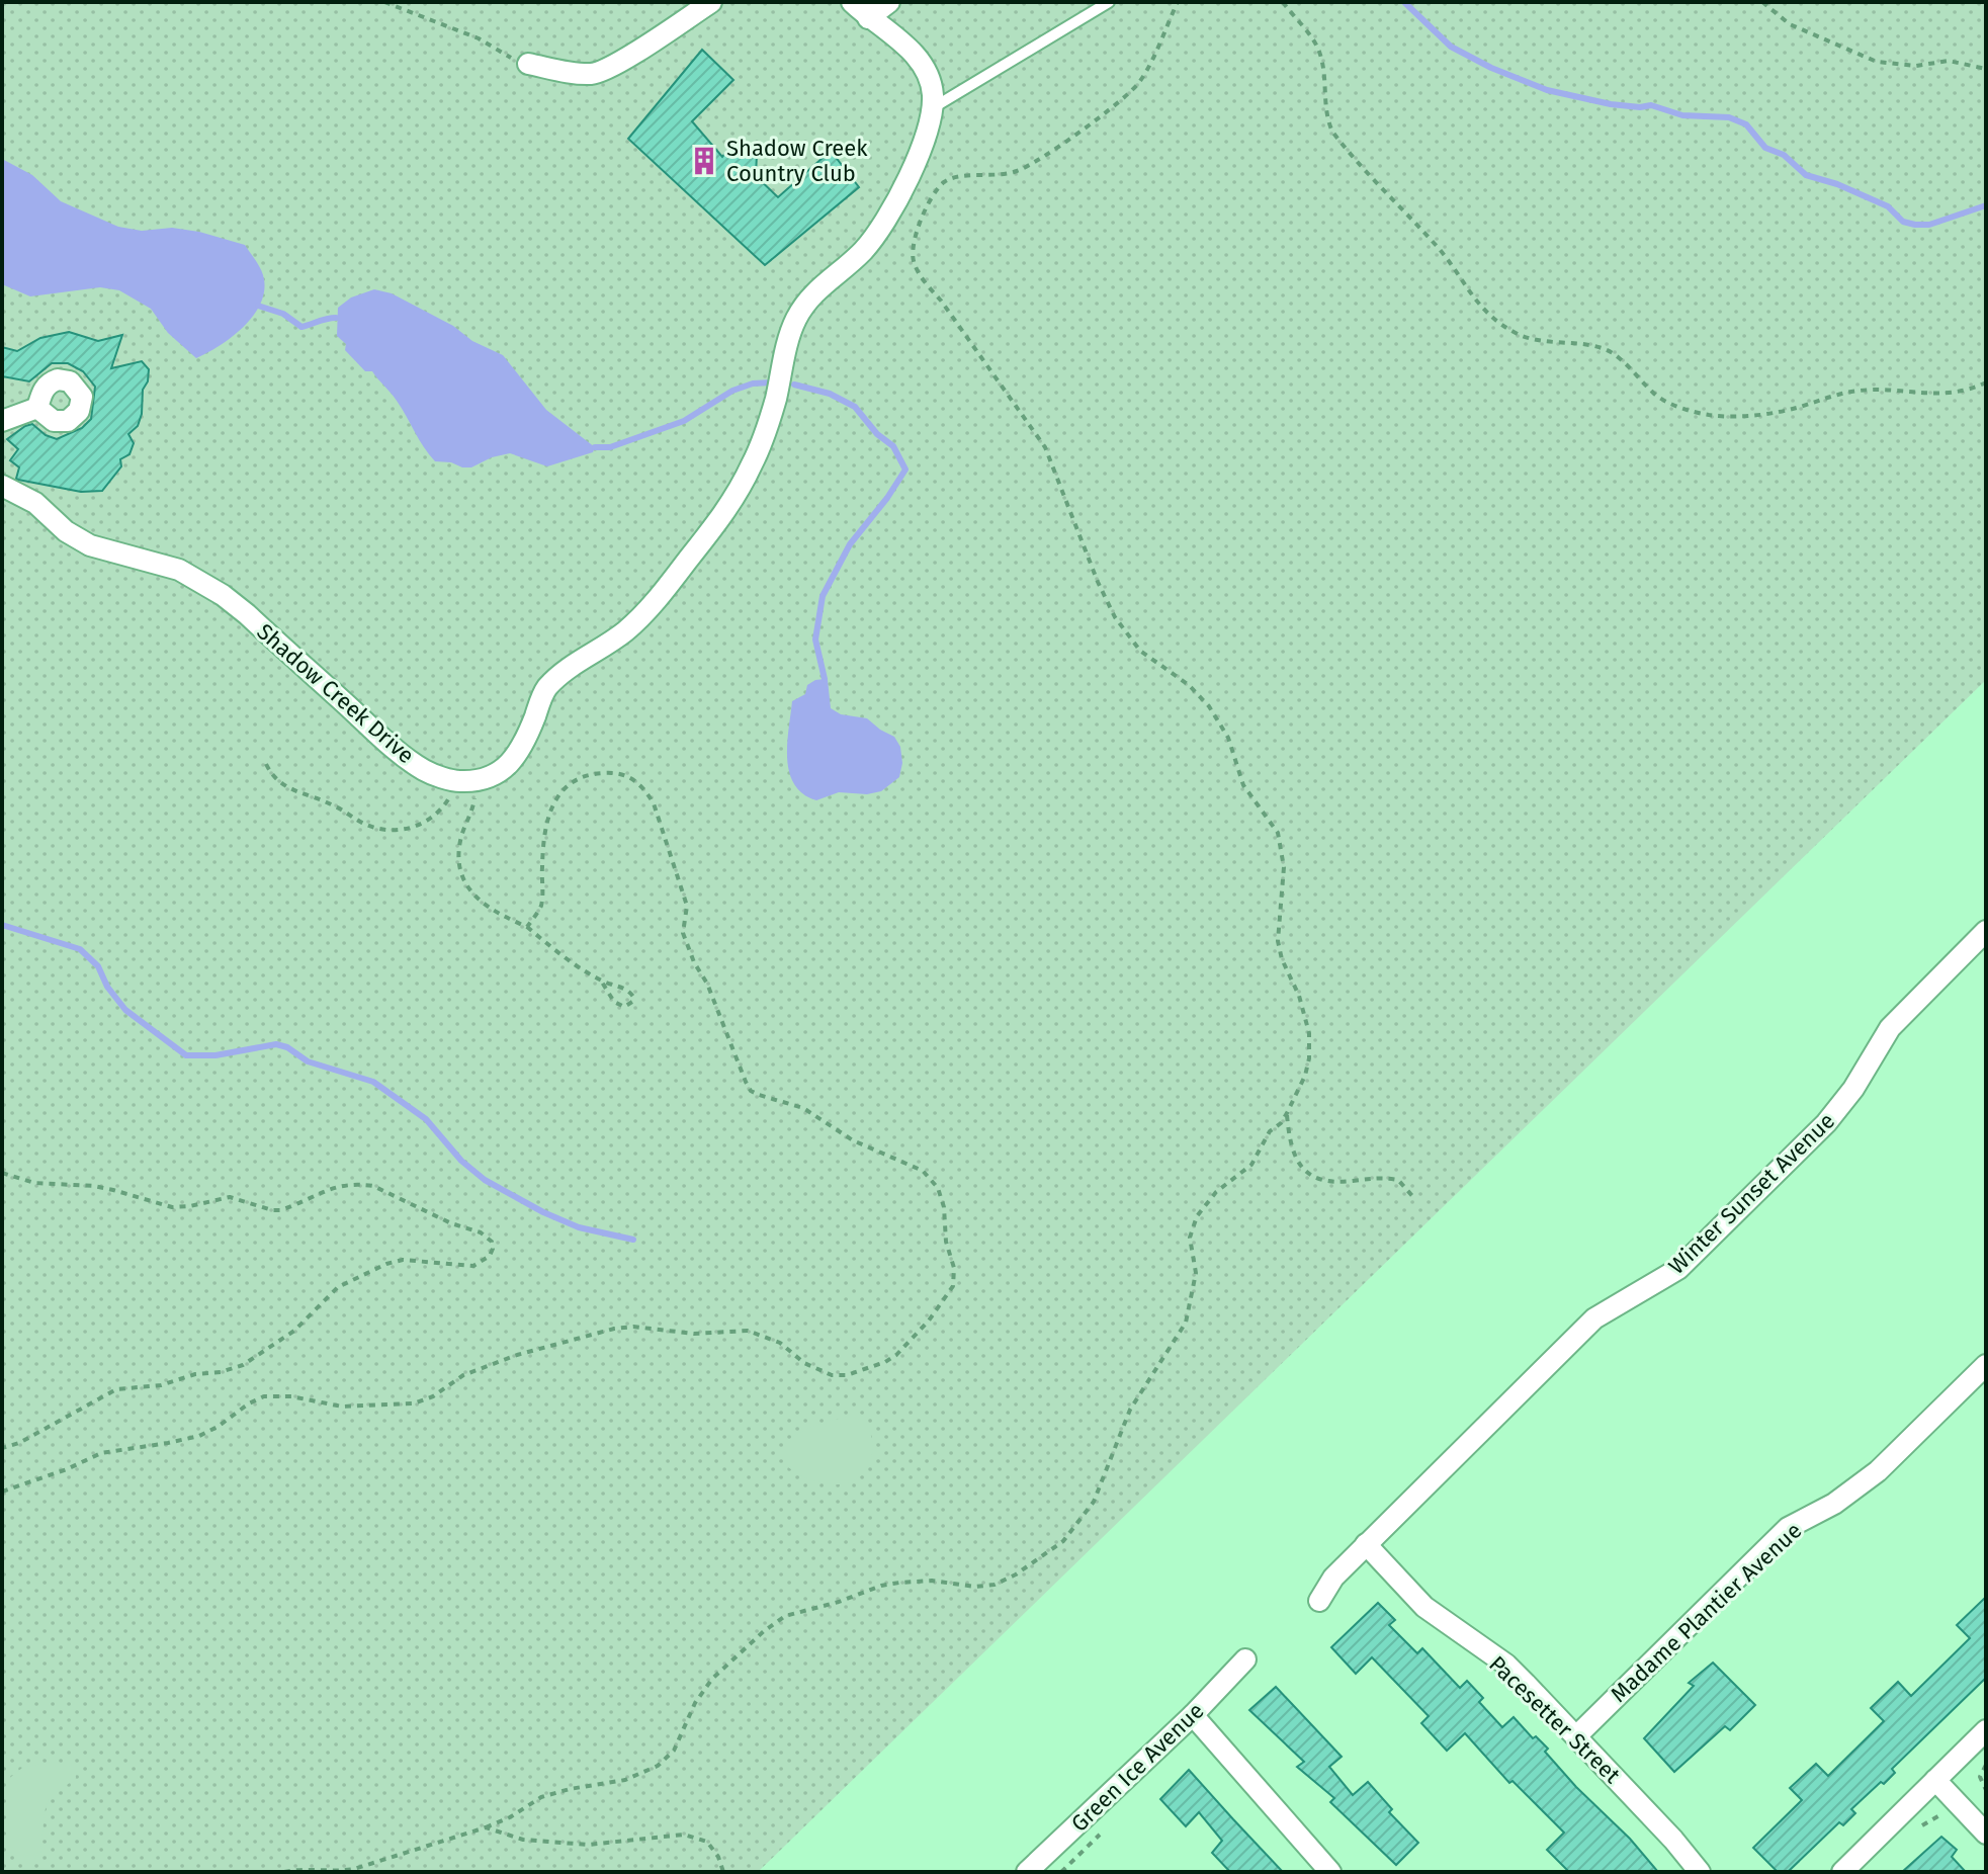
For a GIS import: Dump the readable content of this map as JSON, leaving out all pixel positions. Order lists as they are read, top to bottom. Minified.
{"streets":{"street":["Shadow Creek Drive","Winter Sunset Avenue","Madame Plantier Avenue","Pacesetter Street","Green Ice Avenue"]},"crossings":[["Winter Sunset Avenue","Pacesetter Street"],["Madame Plantier Avenue","Pacesetter Street"]],"places":{"building":["Shadow Creek Country Club"]}}
